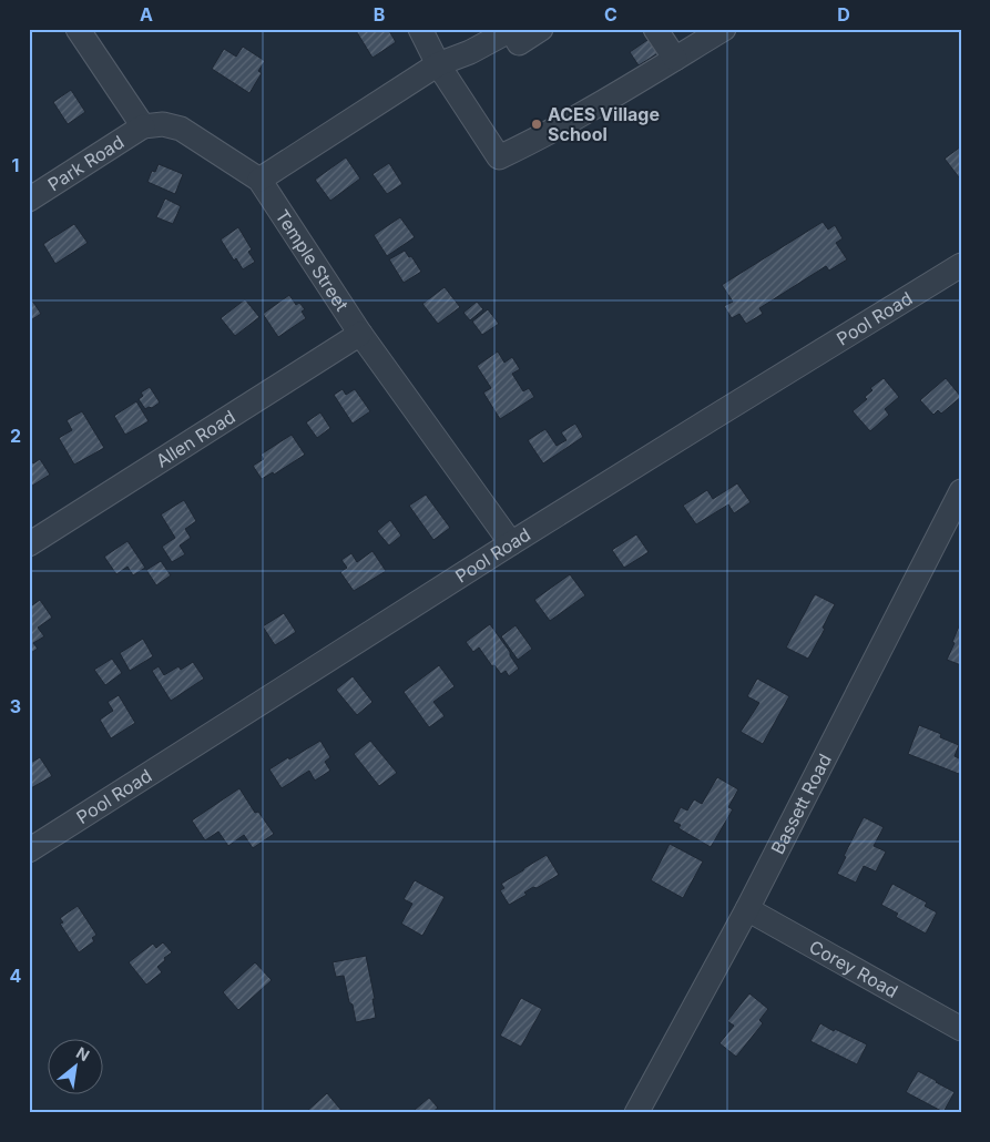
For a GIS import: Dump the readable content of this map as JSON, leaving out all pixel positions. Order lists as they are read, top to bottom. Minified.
{"streets":{"street":["Park Road","Temple Street","Pool Road","Allen Road","Bassett Road","Corey Road"]},"crossings":[["Park Road","Temple Street"],["Temple Street","Pool Road"],["Temple Street","Allen Road"],["Bassett Road","Corey Road"]],"places":["ACES Village School"],"north":"top right","grid":{"columns":["A","B","C","D"],"rows":["1","2","3","4"]}}
